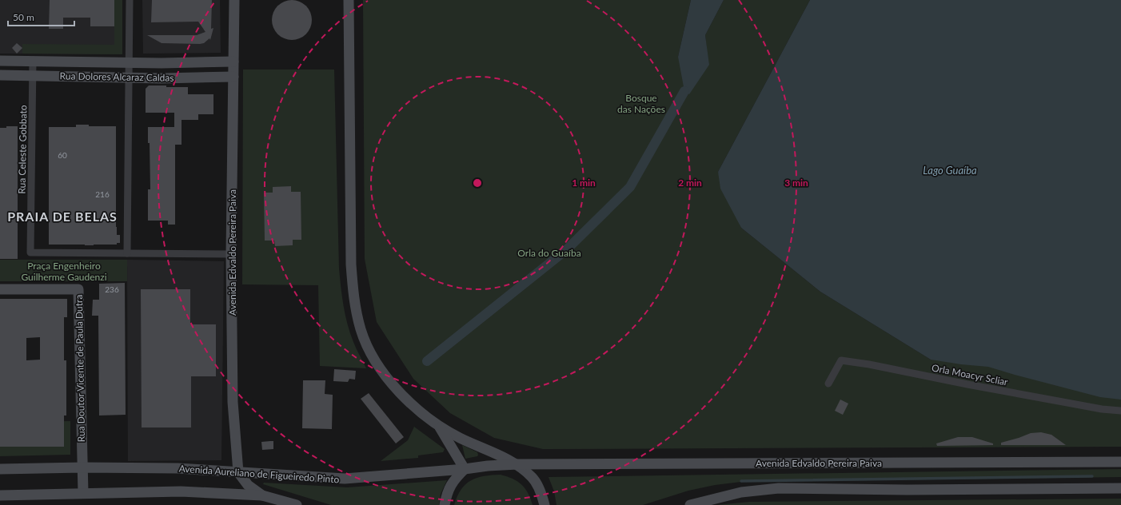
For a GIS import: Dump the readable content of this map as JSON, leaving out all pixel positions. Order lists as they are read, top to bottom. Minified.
{"streets":{"main road":["Rua Dolores Alcaraz Caldas","Avenida Edvaldo Pereira Paiva","Rua Doutor Vicente de Paula Dutra","Avenida Aureliano de Figueiredo Pinto"],"street":["Rua Celeste Gobbato","Orla Moacyr Scliar"]},"crossings":[["Rua Dolores Alcaraz Caldas","Rua Celeste Gobbato"],["Rua Dolores Alcaraz Caldas","Avenida Edvaldo Pereira Paiva"],["Avenida Edvaldo Pereira Paiva","Avenida Aureliano de Figueiredo Pinto"],["Rua Doutor Vicente de Paula Dutra","Avenida Aureliano de Figueiredo Pinto"]],"districts":["PRAIA DE BELAS"],"water":["Lago Guaíba"],"parks":["Bosque das Nações","Orla do Guaíba","Praça Engenheiro Guilherme Gaudenzi"],"house_numbers":["60","216","236"],"scale_bar":"50 m","rings":["1 min","2 min","3 min"]}
